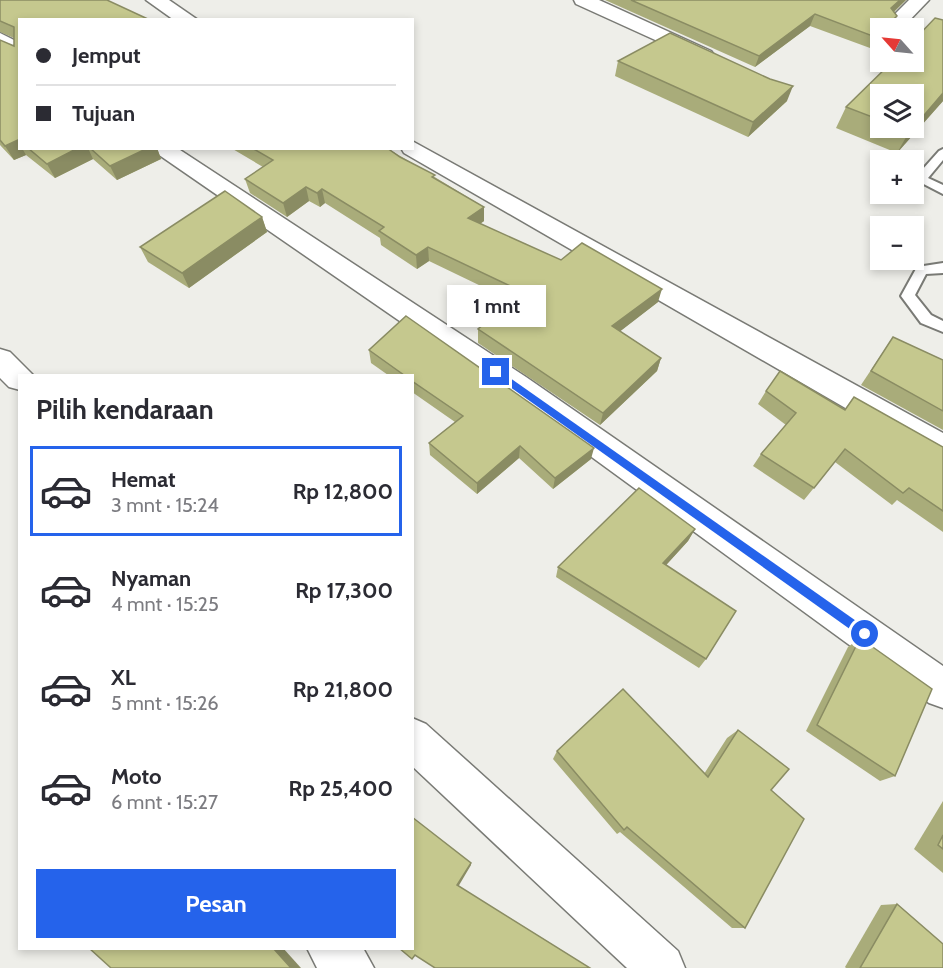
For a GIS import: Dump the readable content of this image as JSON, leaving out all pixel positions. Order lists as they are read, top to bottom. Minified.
{"north":"top left","page":{"map_buttons":["+","−"],"banner":["Jemput","Tujuan"],"bubble":"1 mnt","heading":"Pilih kendaraan","list":[{"name":"Hemat","note":"3 mnt · 15:24","value":"Rp 12,800"},{"name":"Nyaman","note":"4 mnt · 15:25","value":"Rp 17,300"},{"name":"XL","note":"5 mnt · 15:26","value":"Rp 21,800"},{"name":"Moto","note":"6 mnt · 15:27","value":"Rp 25,400"}],"buttons":"Pesan"}}
